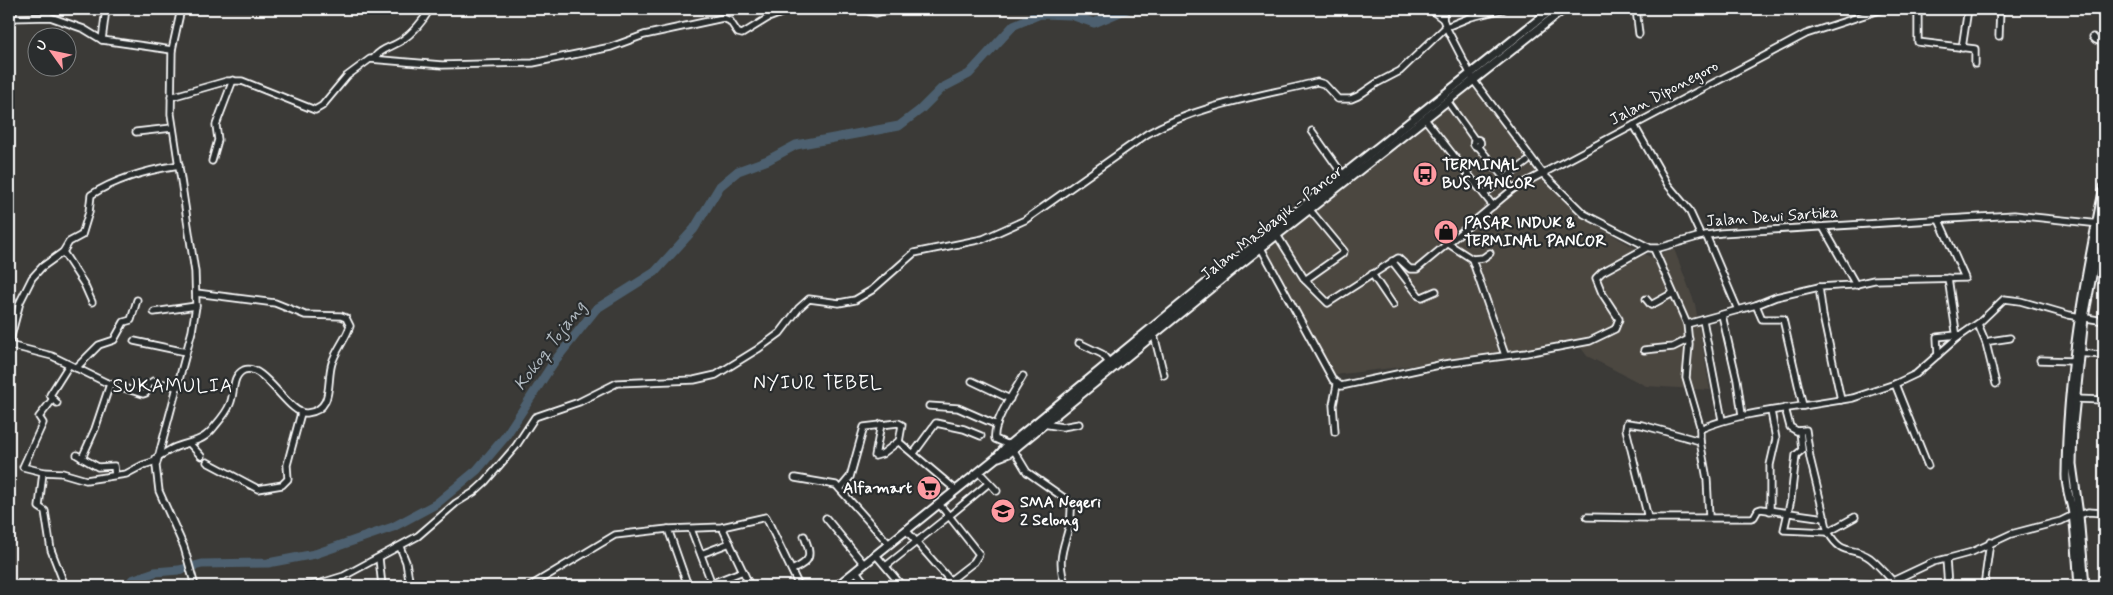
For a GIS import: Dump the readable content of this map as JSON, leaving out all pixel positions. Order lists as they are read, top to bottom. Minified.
{"streets":{"main road":["Jalan Masbagik - Pancor"],"street":["Jalan Diponegoro","Jalan Dewi Sartika"]},"districts":["NYIUR TEBEL","SUKAMULIA"],"water":["Kokoq Tojang"],"places":{"bus stop":["TERMINAL BUS PANCOR"],"shop":["PASAR INDUK & TERMINAL PANCOR"],"supermarket":["Alfamart"],"school or university":["SMA Negeri 2 Selong"]},"north":"top left"}
